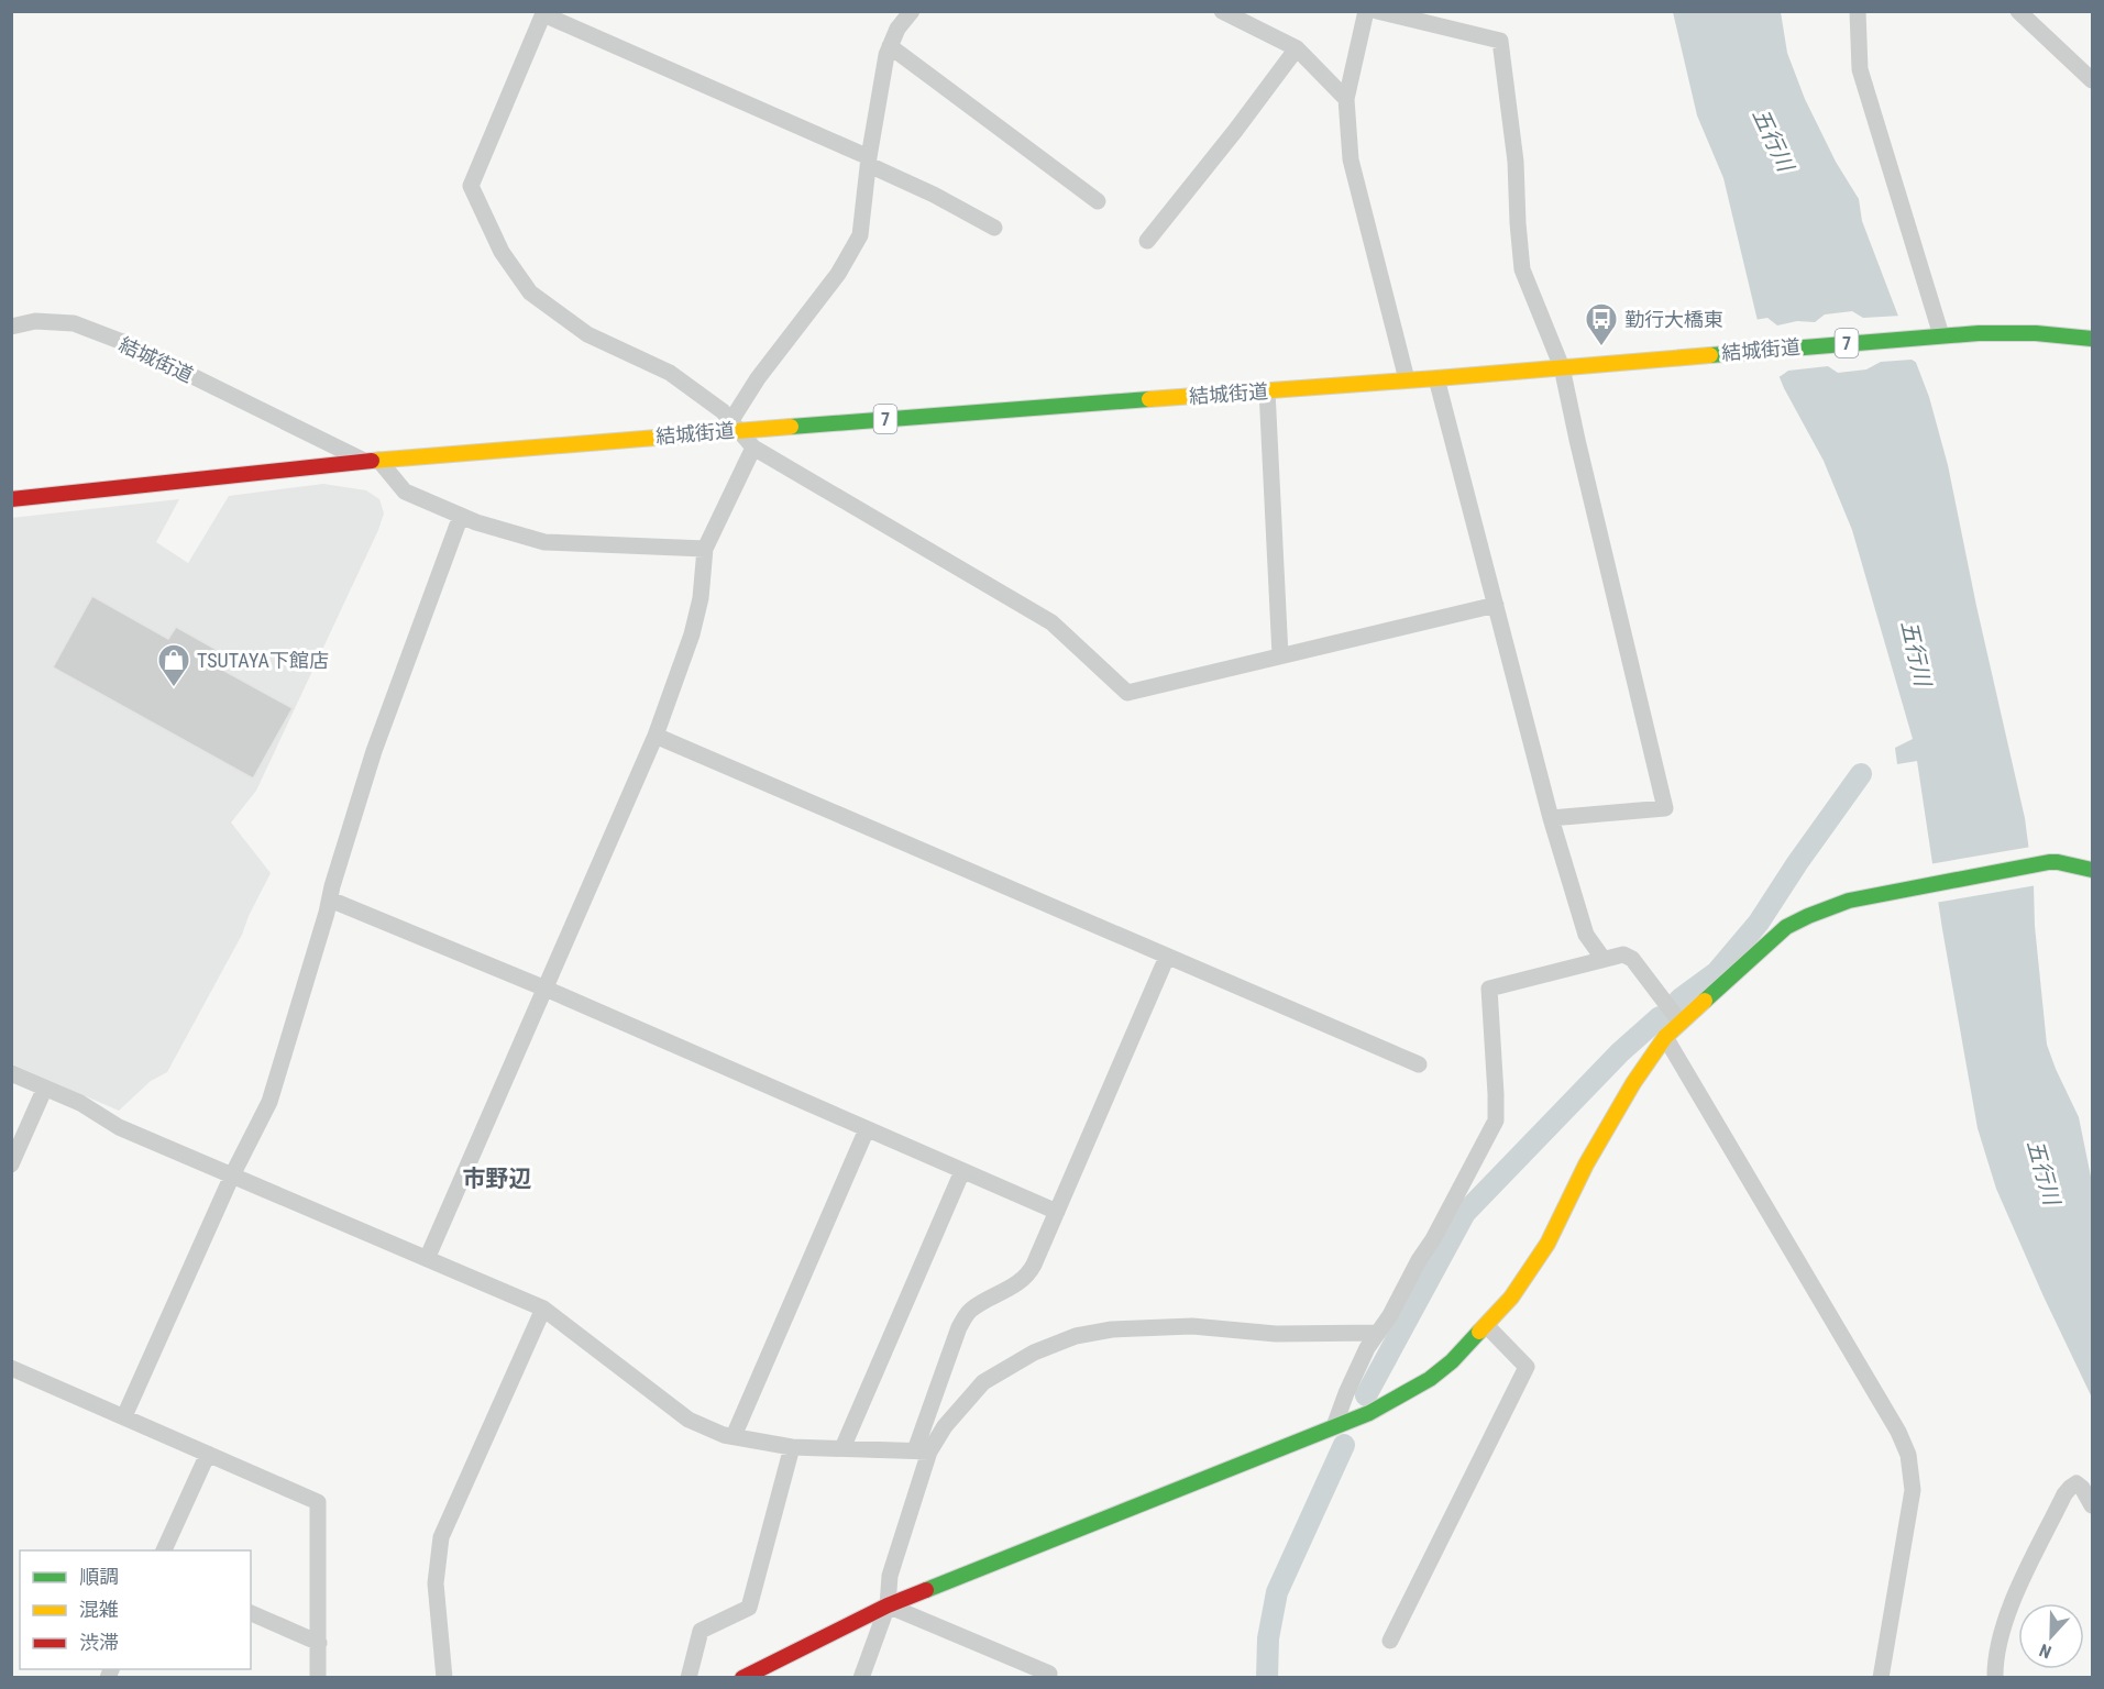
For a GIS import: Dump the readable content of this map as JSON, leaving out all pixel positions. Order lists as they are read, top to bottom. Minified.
{"streets":{"main road":["7","結城街道"]},"districts":["市野辺"],"water":["五行川"],"places":{"bus stop":["勤行大橋東"],"shop":["TSUTAYA下館店"]},"legend":["順調","混雑","渋滞"],"north":"bottom"}
